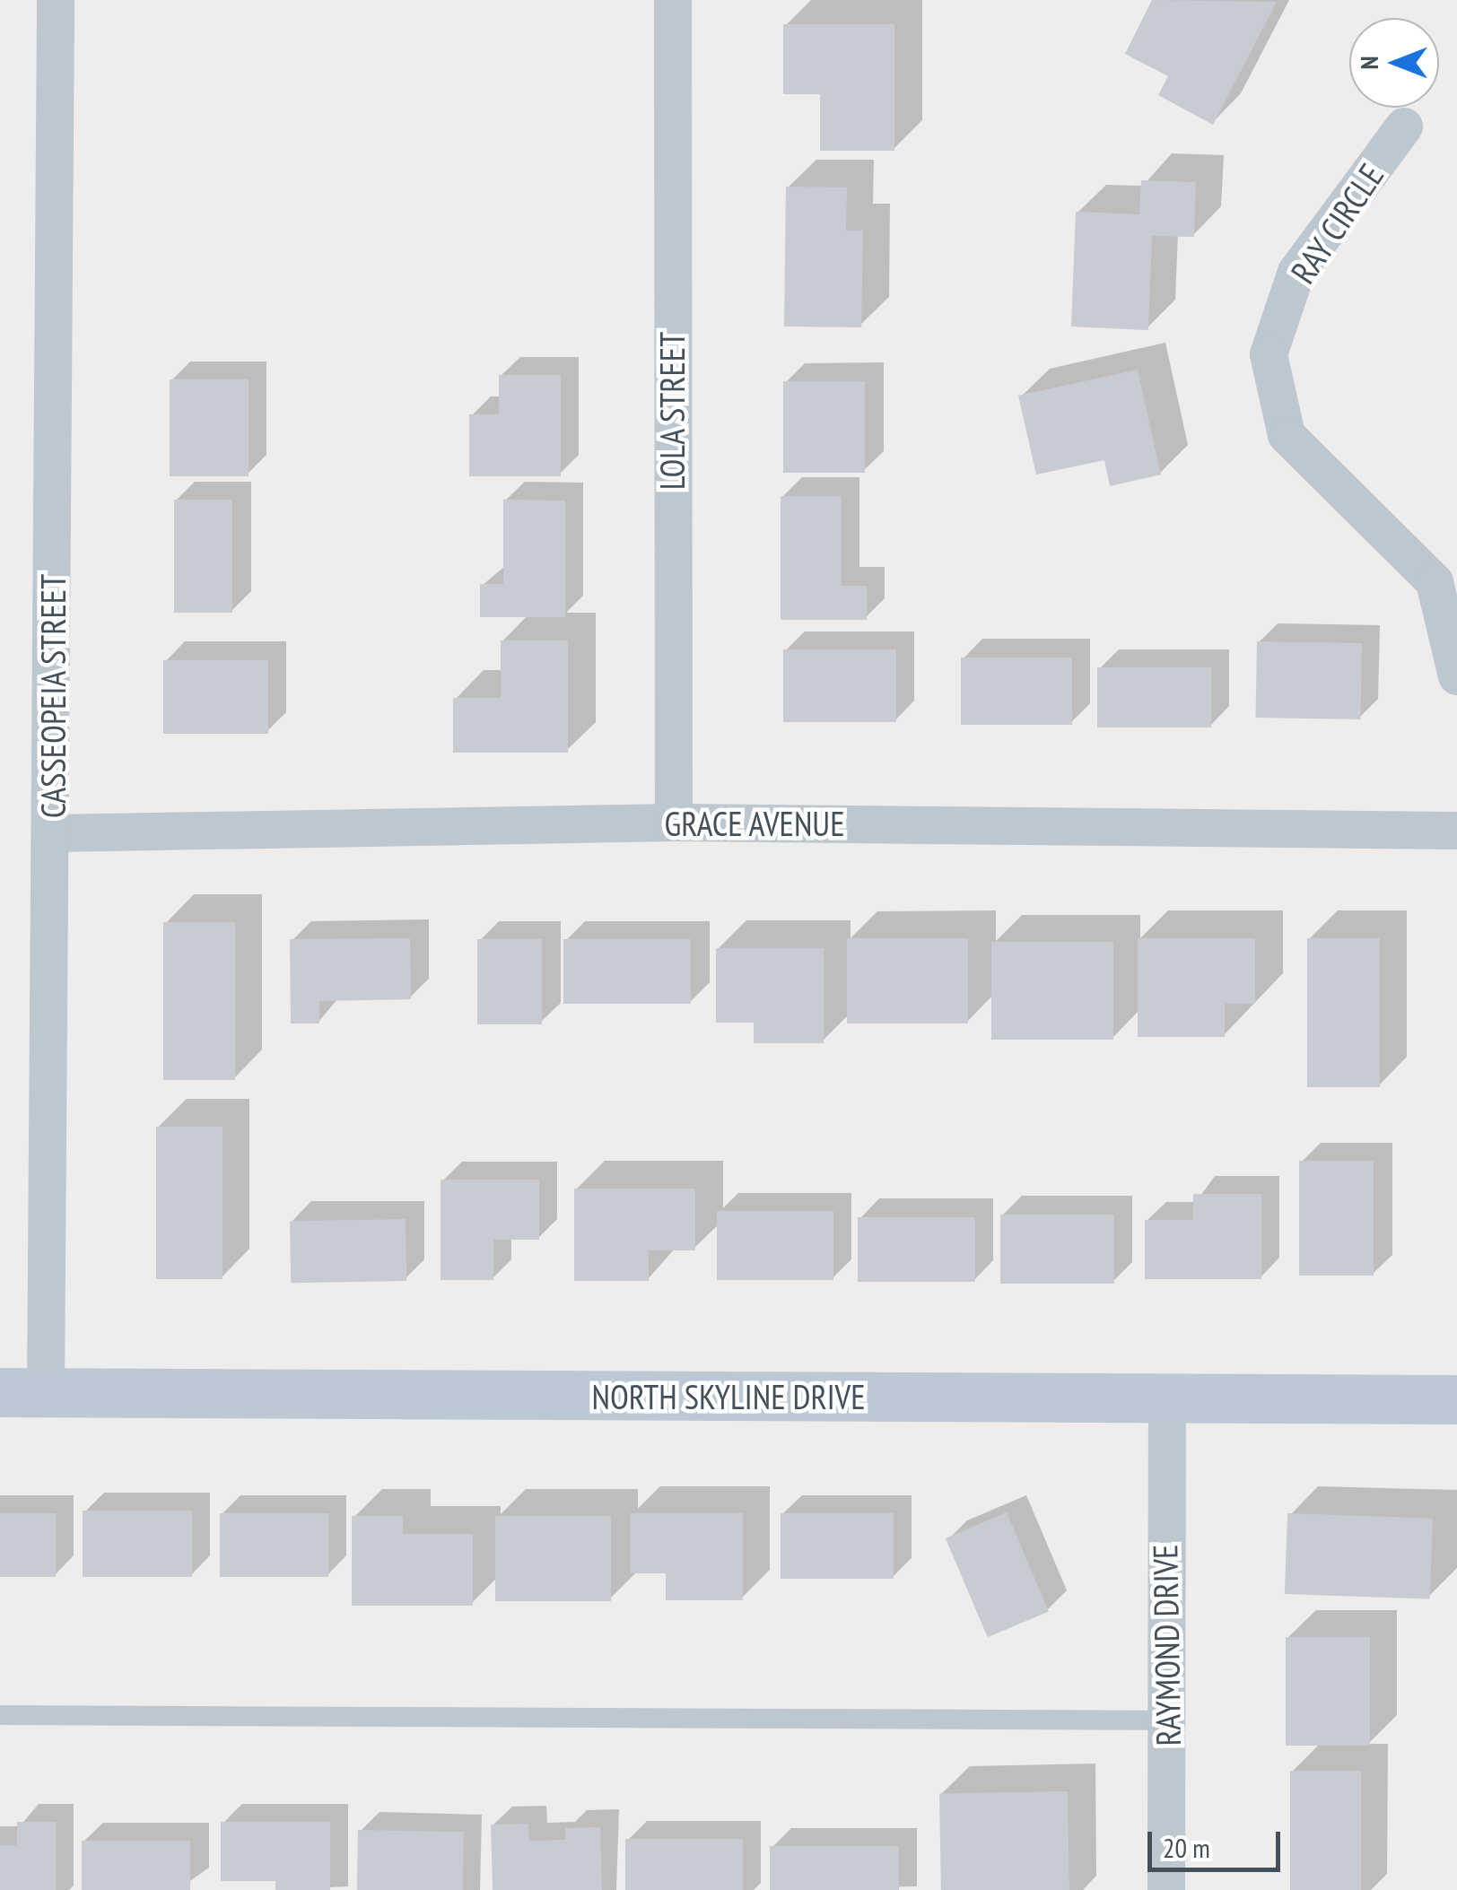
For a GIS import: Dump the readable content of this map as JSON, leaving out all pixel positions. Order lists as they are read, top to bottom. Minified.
{"streets":{"main road":["NORTH SKYLINE DRIVE"],"street":["RAY CIRCLE","LOLA STREET","CASSEOPEIA STREET","GRACE AVENUE","RAYMOND DRIVE"]},"crossings":[["LOLA STREET","GRACE AVENUE"],["CASSEOPEIA STREET","GRACE AVENUE"],["CASSEOPEIA STREET","NORTH SKYLINE DRIVE"],["NORTH SKYLINE DRIVE","RAYMOND DRIVE"]],"scale_bar":"20 m","north":"left"}
